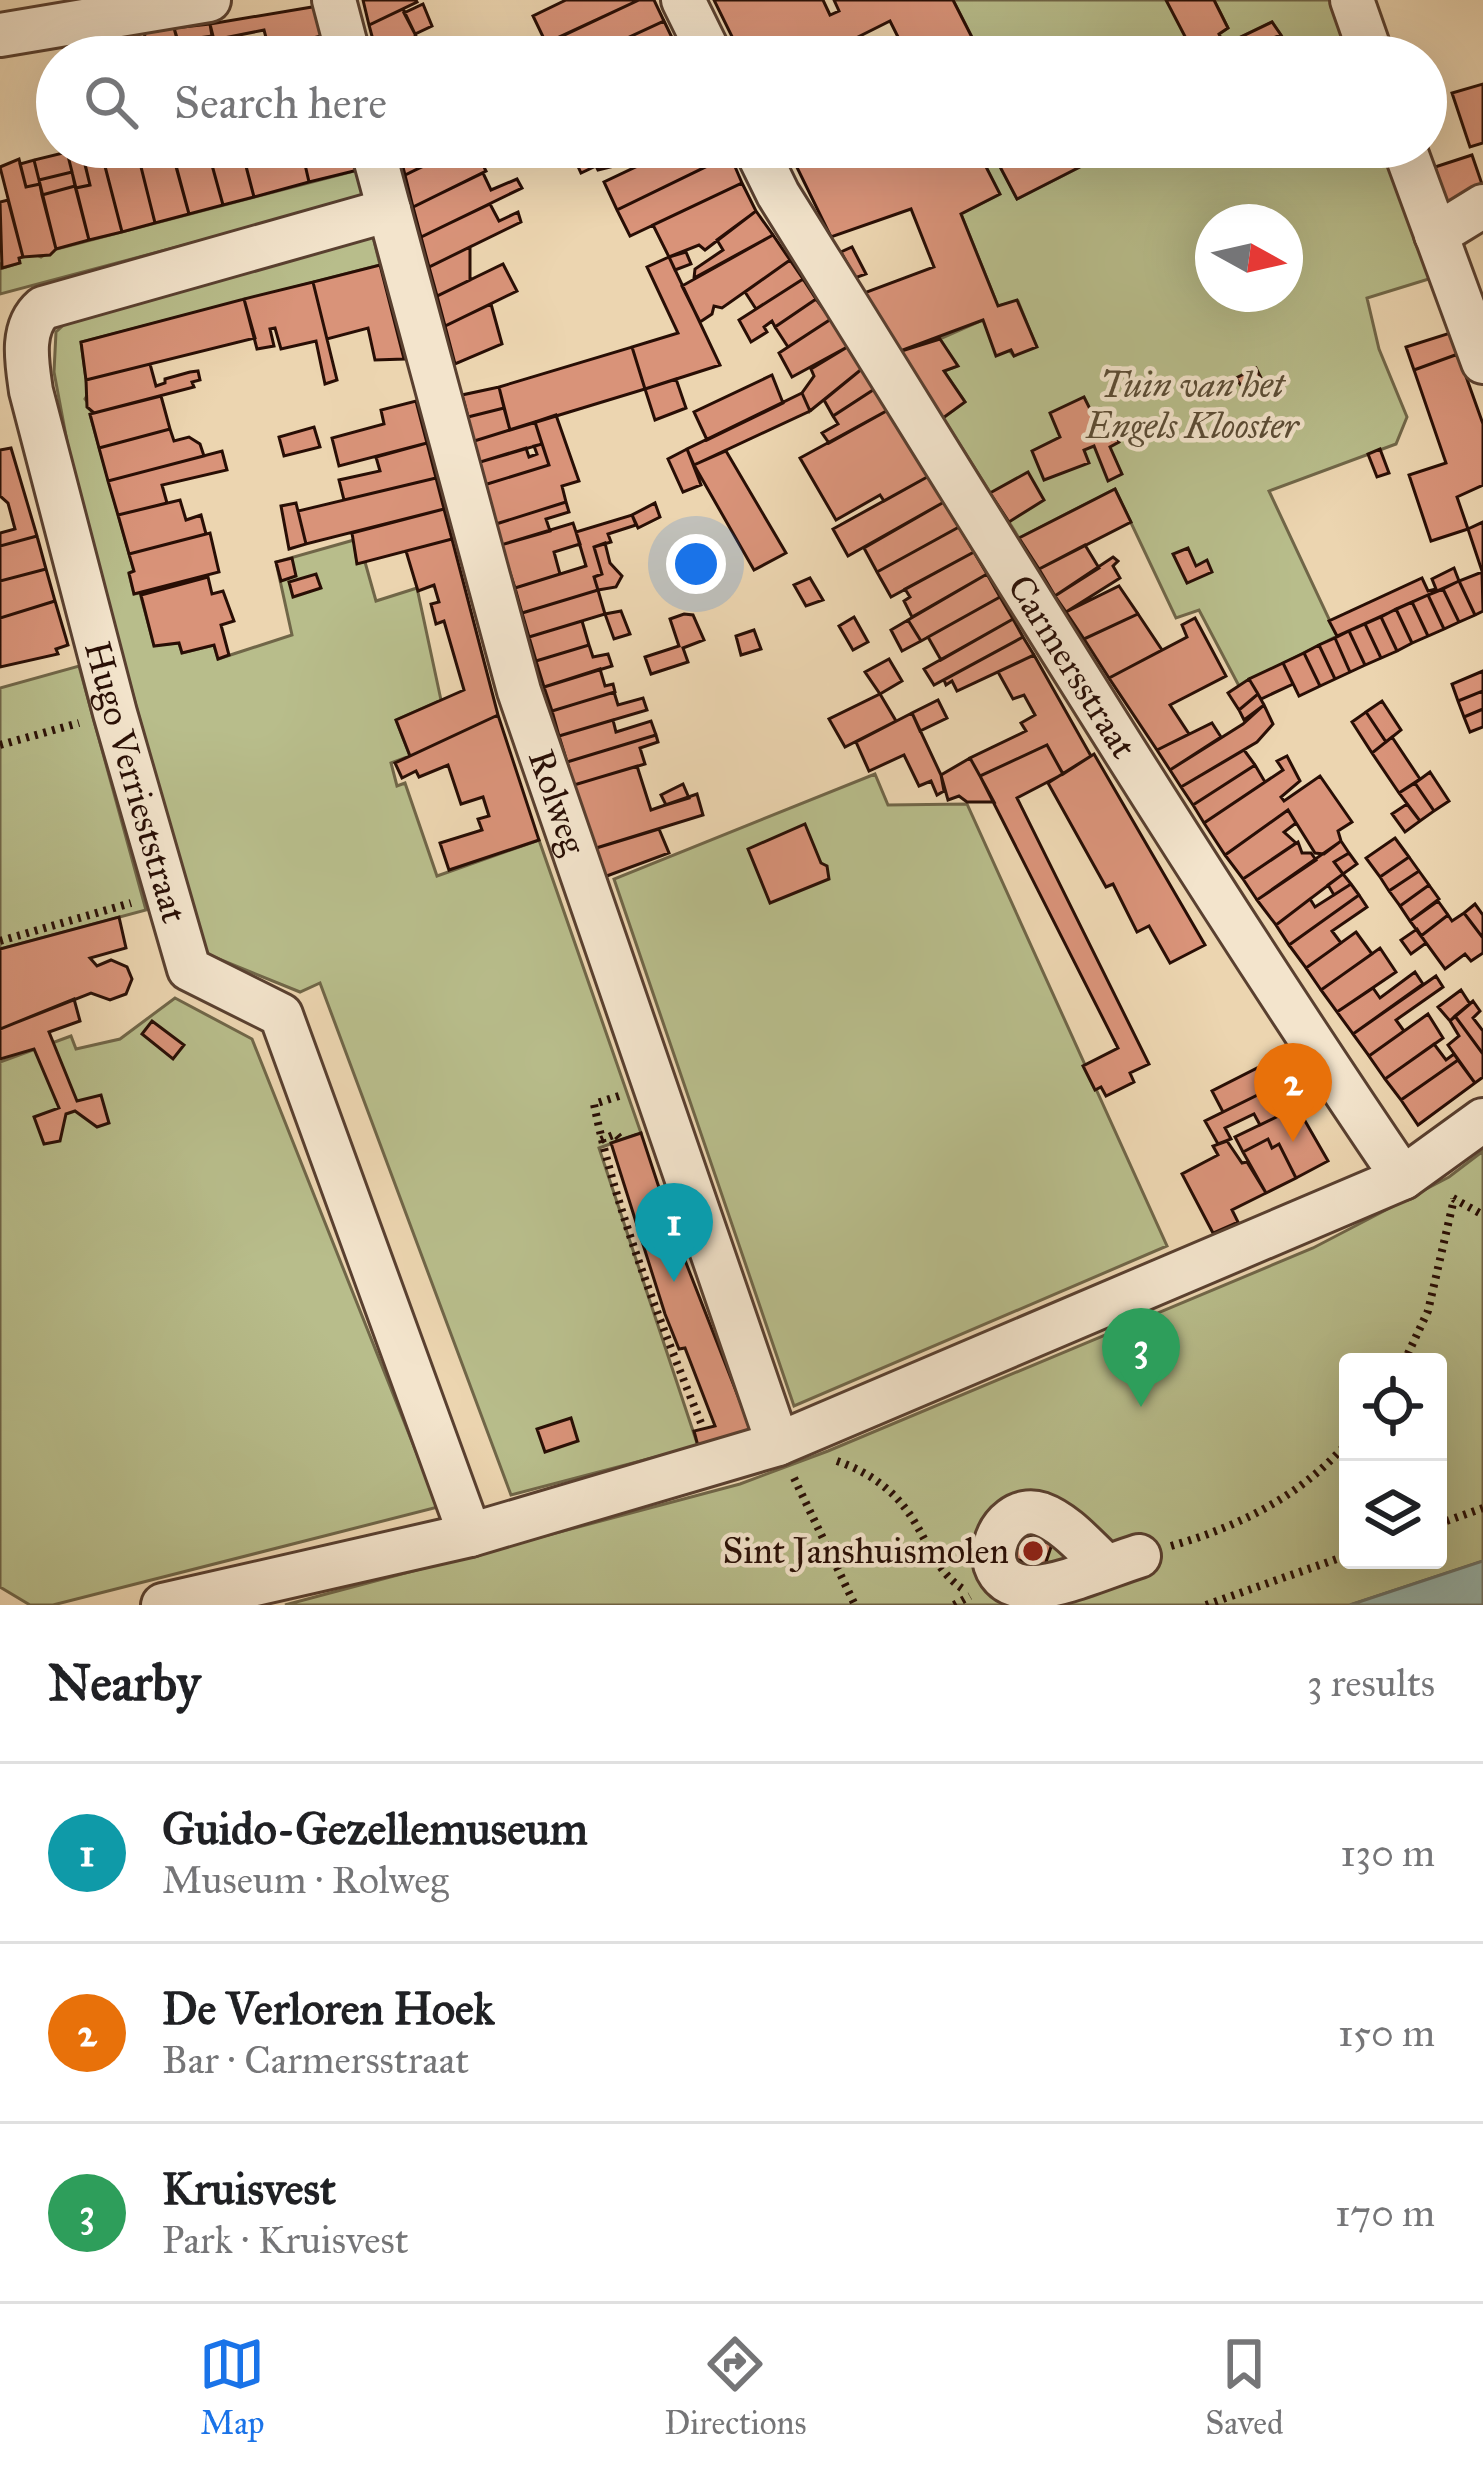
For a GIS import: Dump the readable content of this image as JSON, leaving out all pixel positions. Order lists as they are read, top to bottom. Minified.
{"streets":{"street":["Carmersstraat","Hugo Verrieststraat","Rolweg"]},"crossings":[["Hugo Verrieststraat","Rolweg"]],"parks":["Tuin van het Engels Klooster"],"places":["Sint Janshuismolen"],"north":"right","page":{"search":"Search here","pins":["2","1","3"],"heading":["Nearby","3 results"],"list":[{"mark":"1","name":"Guido-Gezellemuseum","note":"Museum · Rolweg","value":"130 m"},{"mark":"2","name":"De Verloren Hoek","note":"Bar · Carmersstraat","value":"150 m"},{"mark":"3","name":"Kruisvest","note":"Park · Kruisvest","value":"170 m"}],"nav":["Map","Directions","Saved"]}}
